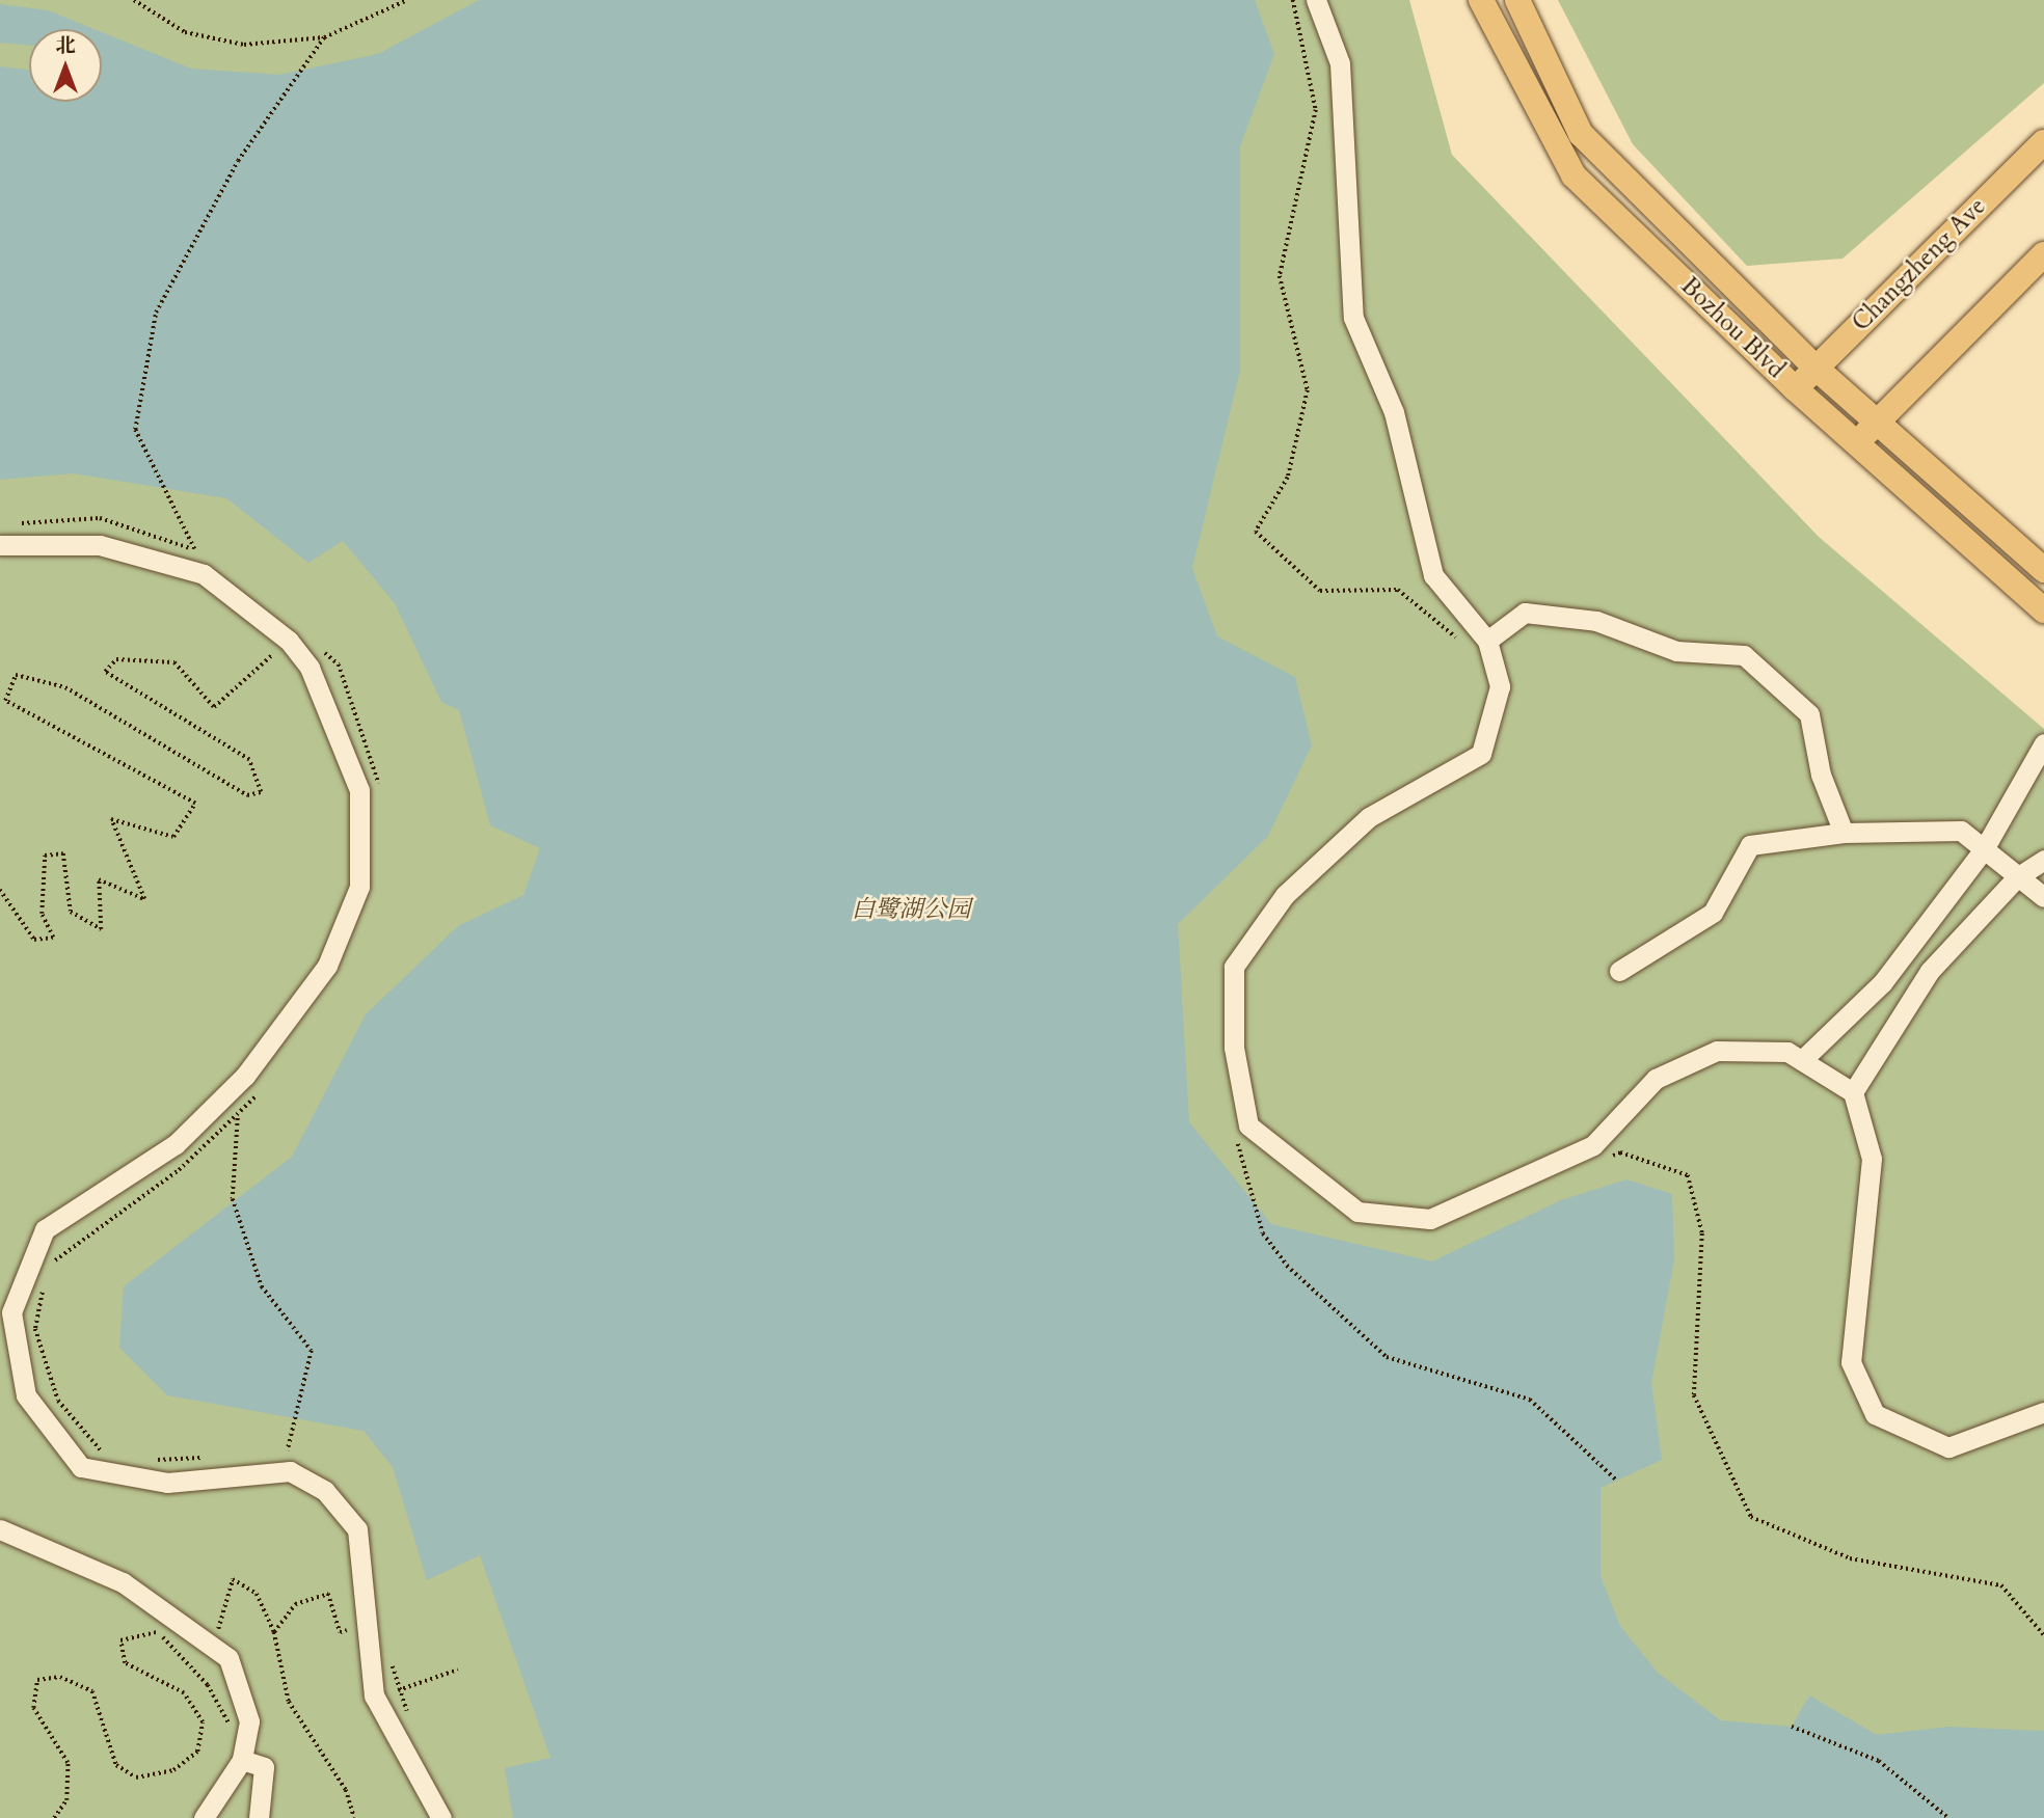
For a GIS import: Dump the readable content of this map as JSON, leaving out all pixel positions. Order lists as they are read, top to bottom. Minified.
{"streets":{"main road":["Changzheng Ave","Bozhou Blvd"]},"crossings":[["Changzheng Ave","Bozhou Blvd"]],"parks":["白鹭湖公园"],"north":"top"}
